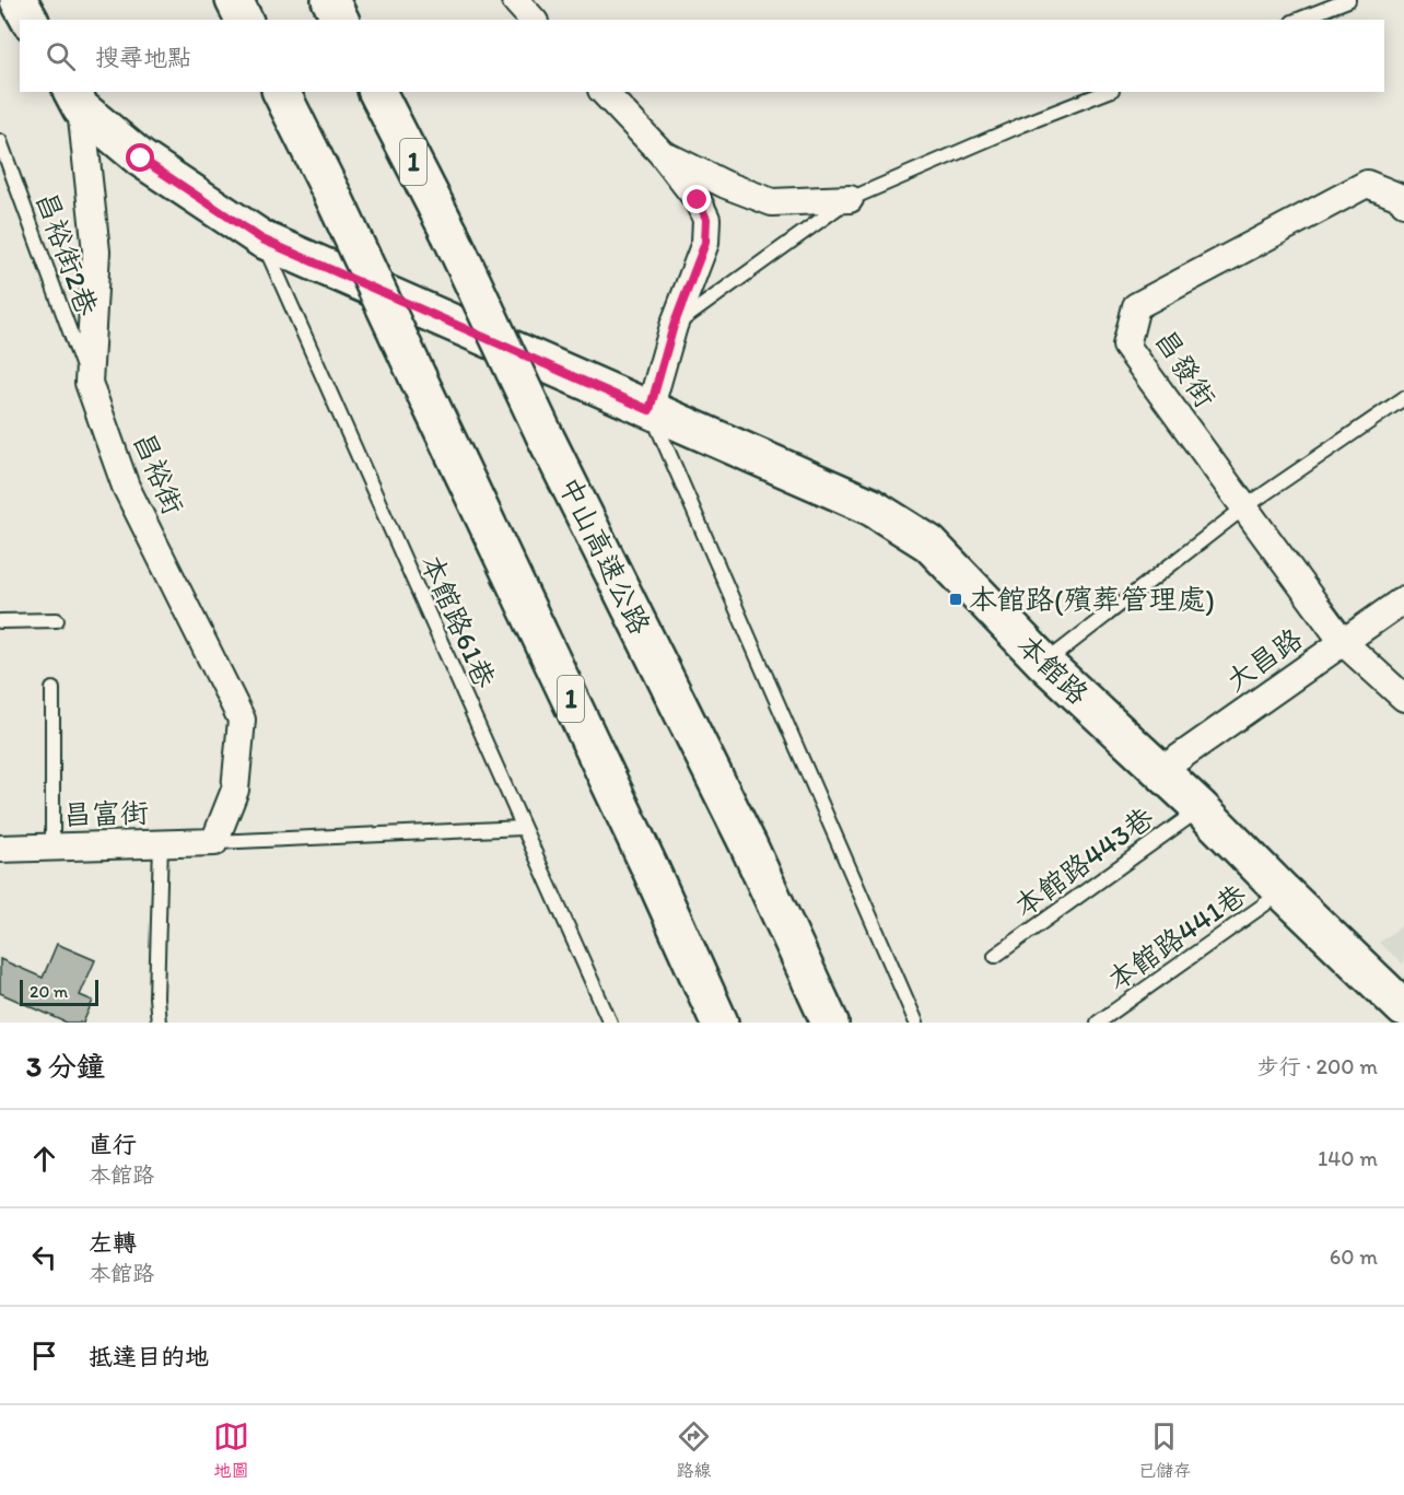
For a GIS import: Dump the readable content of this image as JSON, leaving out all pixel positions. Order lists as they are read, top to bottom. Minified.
{"streets":{"main road":["1","中山高速公路","本館路"],"street":["昌發街","昌裕街","大昌路","昌富街"],"lane":["昌裕街2巷","本館路61巷","本館路443巷","本館路441巷"]},"crossings":[["昌裕街2巷","昌裕街"],["昌發街","大昌路"],["昌裕街","本館路"],["昌裕街","昌富街"],["本館路61巷","本館路"],["大昌路","本館路"],["本館路","本館路443巷"],["本館路","本館路441巷"]],"places":{"transit":["本館路(殯葬管理處)"]},"scale_bar":"20 m","page":{"search":"搜尋地點","scale":"20 m","heading":["3 分鐘","步行 · 200 m"],"list":[["直行","本館路","140 m"],["左轉","本館路","60 m"],"抵達目的地"],"nav":["地圖","路線","已儲存"]}}
